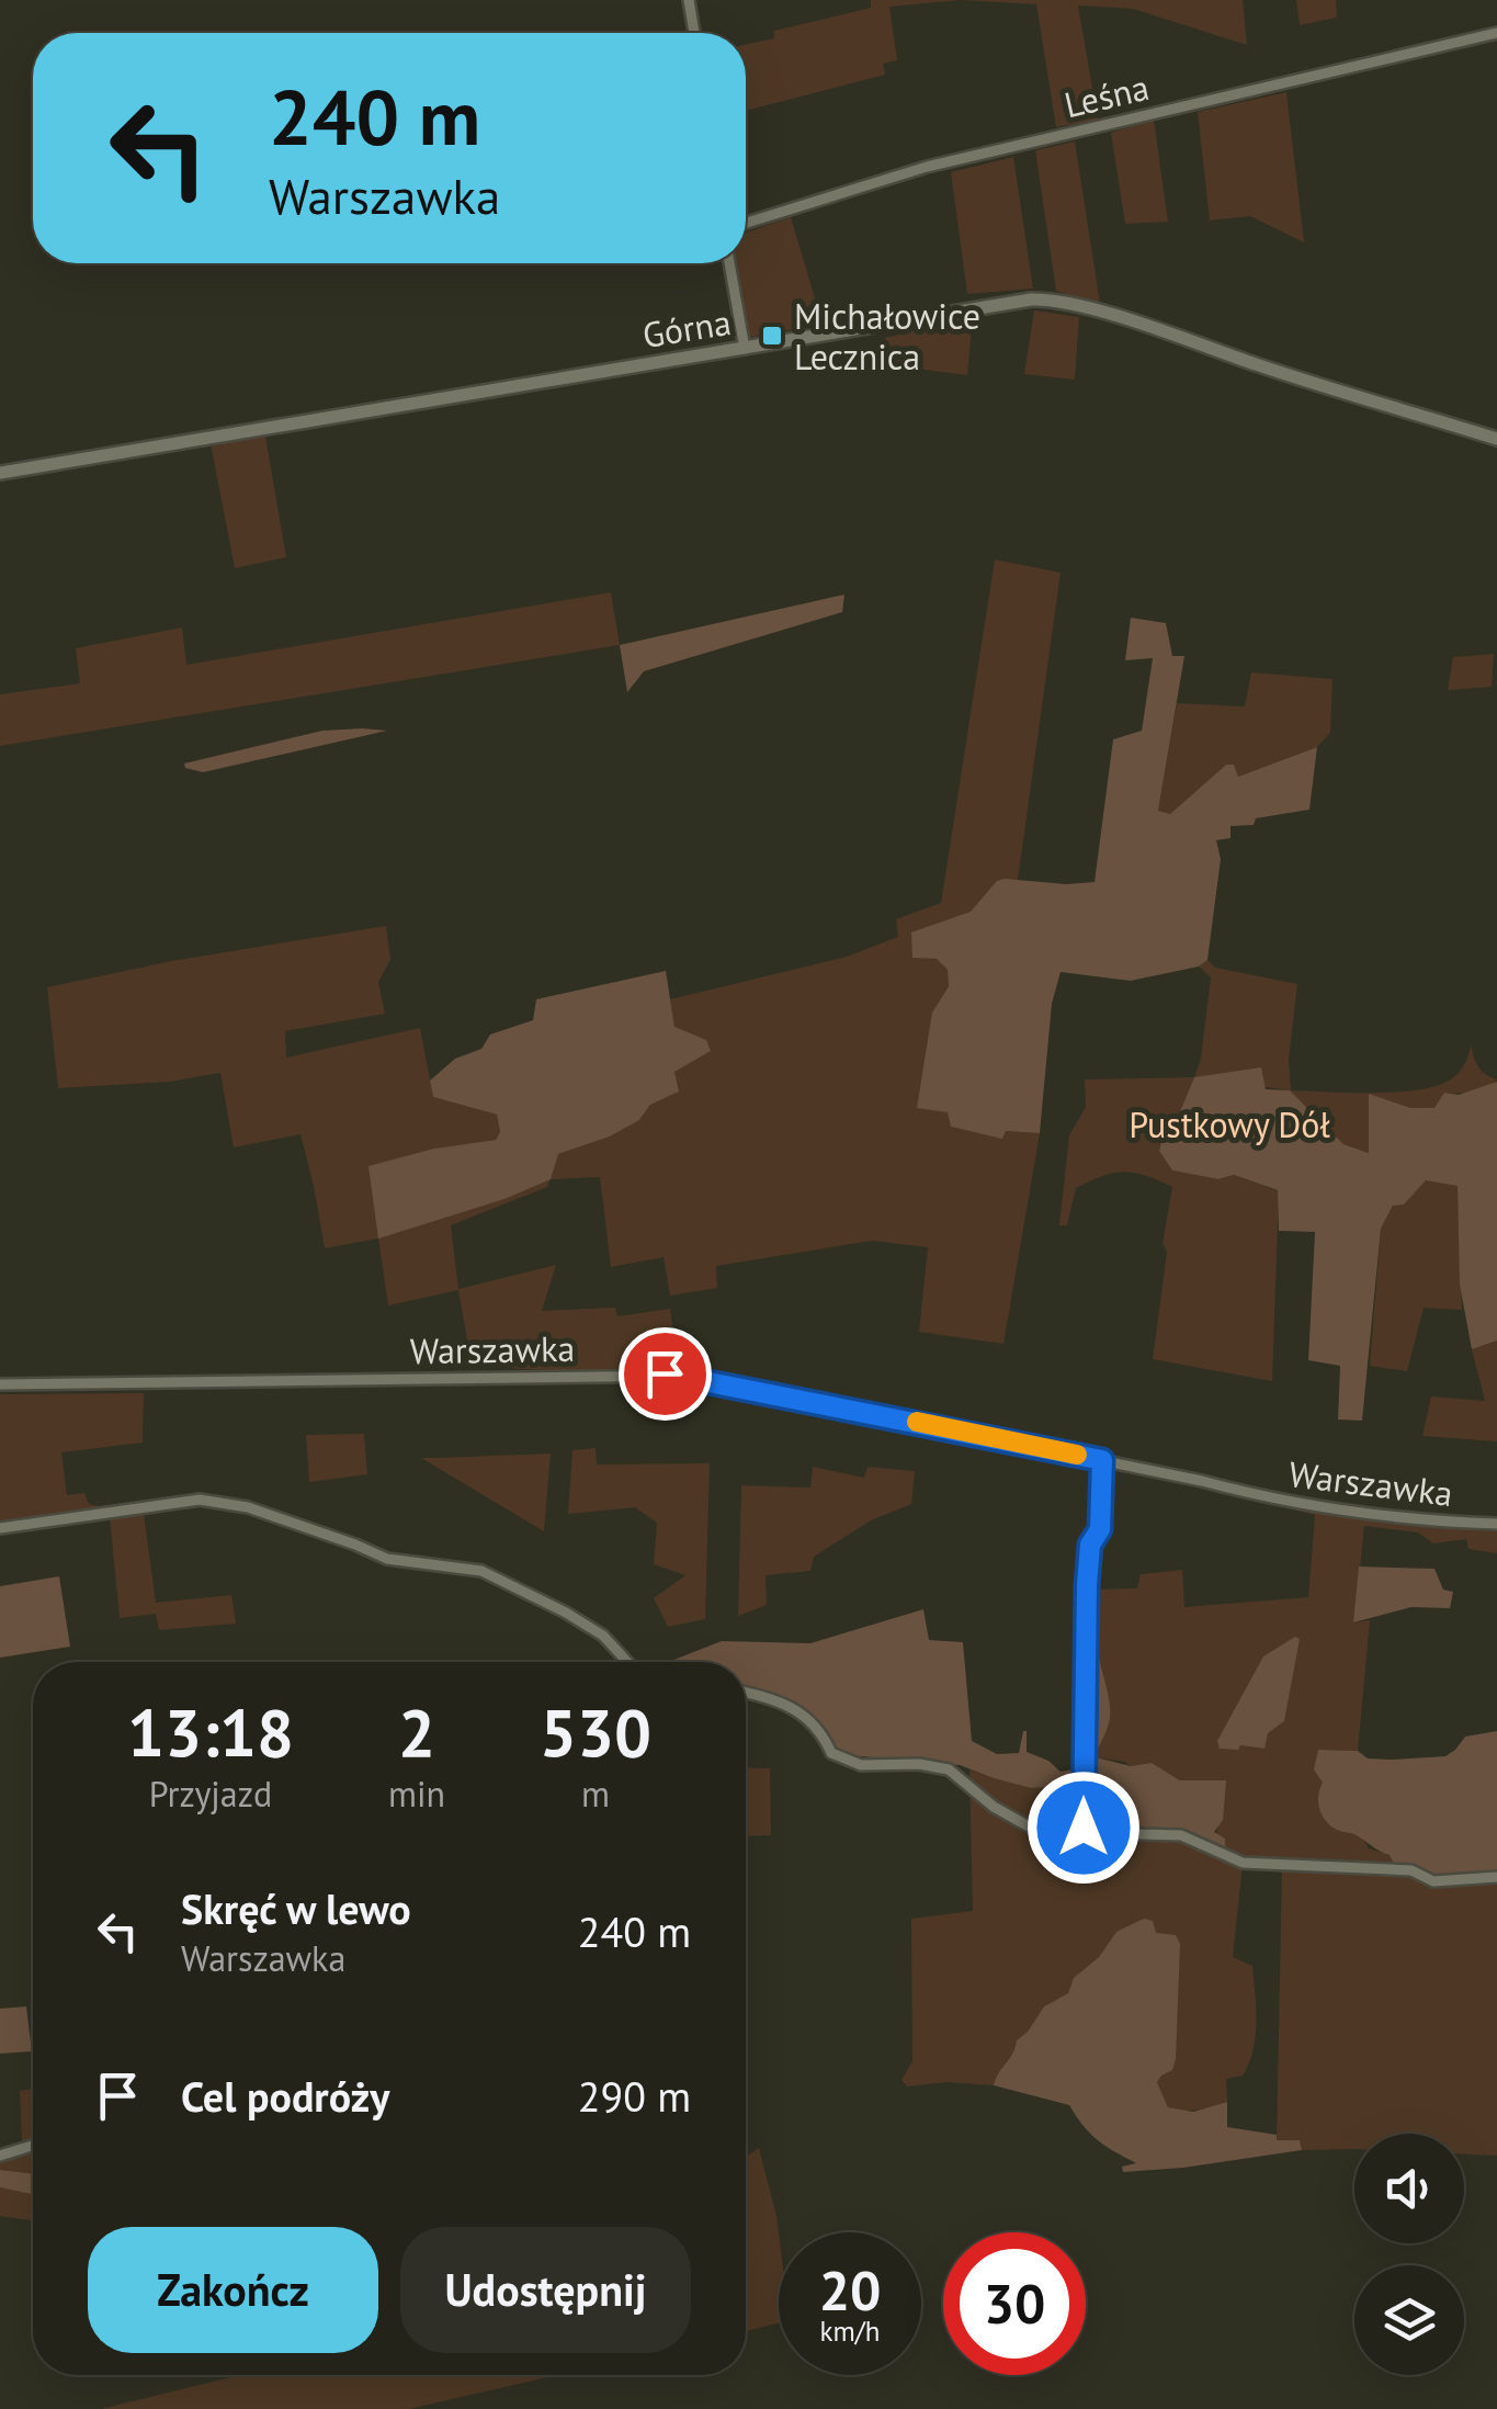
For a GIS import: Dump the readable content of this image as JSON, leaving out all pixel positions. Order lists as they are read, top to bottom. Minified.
{"streets":{"street":["Leśna","Górna","Warszawka"]},"parks":["Pustkowy Dół"],"places":{"transit":["Michałowice Lecznica"]},"page":{"turn":["240 m","Warszawka"],"eta":["13:18","Przyjazd","2","min","530","m"],"list":[{"name":"Skręć w lewo","note":"Warszawka","value":"240 m"},{"name":"Cel podróży","value":"290 m"}],"buttons":["Zakończ","Udostępnij"],"speed":"20 km/h","limit":"30"}}
